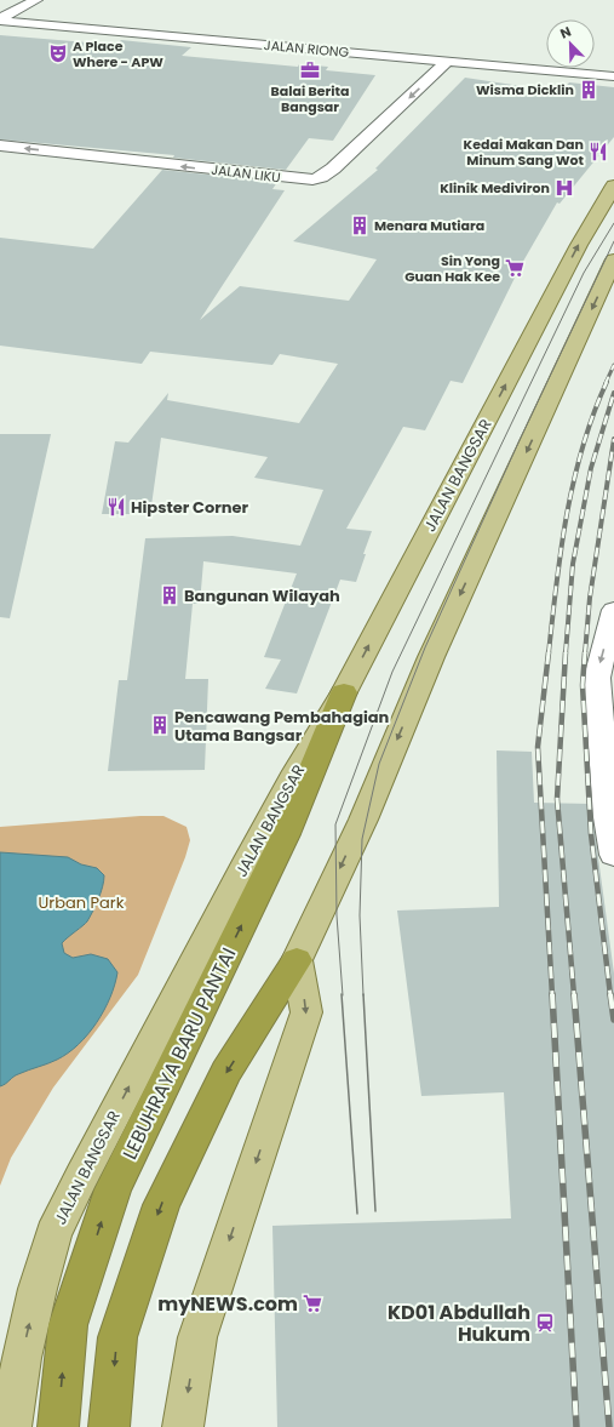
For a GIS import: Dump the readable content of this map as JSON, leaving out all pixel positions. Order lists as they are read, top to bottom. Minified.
{"streets":{"highway":["LEBUHRAYA BARU PANTAI"],"main road":["JALAN BANGSAR"],"street":["JALAN RIONG","JALAN LIKU"]},"crossings":[["JALAN RIONG","JALAN LIKU"],["JALAN BANGSAR","LEBUHRAYA BARU PANTAI"]],"one_way":["JALAN LIKU"],"parks":["Urban Park"],"places":{"theatre":["A Place Where - APW"],"office":["Balai Berita Bangsar"],"building":["Wisma Dicklin","Menara Mutiara","Bangunan Wilayah","Pencawang Pembahagian Utama Bangsar"],"restaurant":["Kedai Makan Dan Minum Sang Wot","Hipster Corner"],"hospital":["Klinik Mediviron"],"supermarket":["Sin Yong Guan Hak Kee","myNEWS.com"],"station":["KD01 Abdullah Hukum"]},"north":"top left"}
